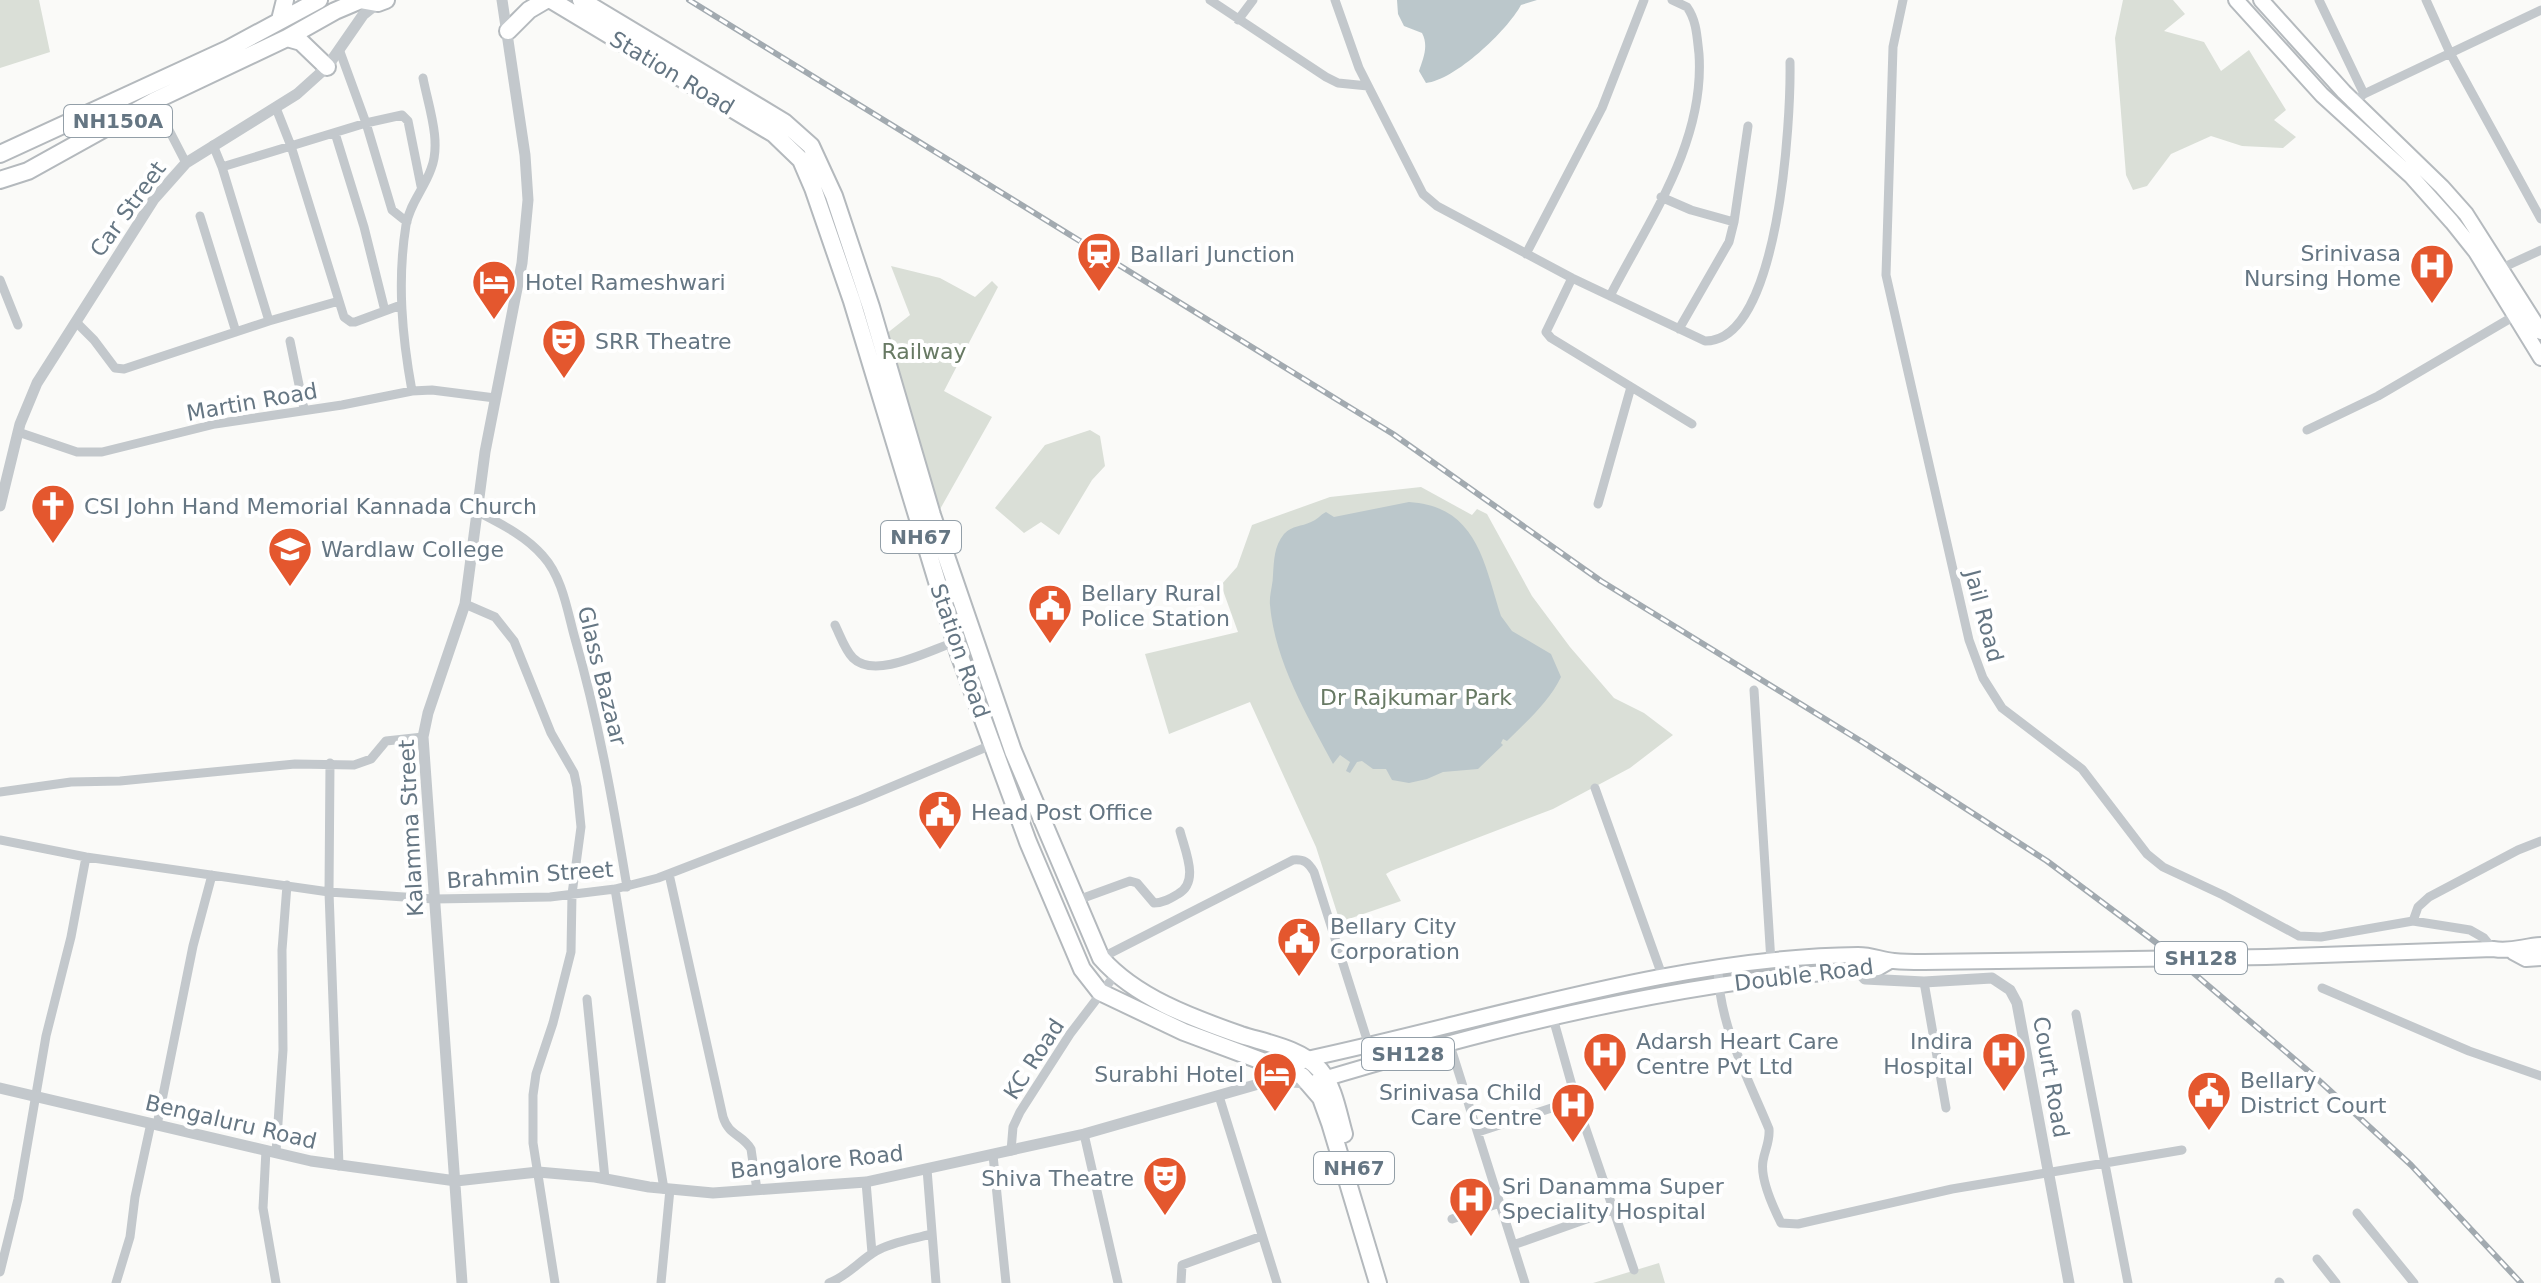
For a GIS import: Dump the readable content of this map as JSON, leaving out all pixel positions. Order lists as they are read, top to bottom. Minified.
{"streets":{"highway":["Station Road","NH150A","NH67"],"main road":["SH128","Double Road"],"street":["Car Street","Martin Road","Jail Road","Glass Bazaar","Kalamma Street","Brahmin Street","KC Road","Court Road","Bengaluru Road","Bangalore Road"]},"crossings":[["Station Road","NH67"],["Station Road","Brahmin Street"],["Station Road","KC Road"],["Car Street","Martin Road"],["Martin Road","Kalamma Street"],["NH67","Brahmin Street"],["NH67","SH128"],["NH67","Double Road"],["NH67","KC Road"],["NH67","Bangalore Road"],["Jail Road","SH128"],["Glass Bazaar","Kalamma Street"],["Glass Bazaar","Brahmin Street"],["Kalamma Street","Brahmin Street"],["Kalamma Street","Bengaluru Road"],["Kalamma Street","Bangalore Road"],["SH128","Double Road"],["SH128","Bangalore Road"],["Double Road","Court Road"],["Double Road","Bangalore Road"],["KC Road","Bangalore Road"],["Bengaluru Road","Bangalore Road"]],"parks":["Railway","Dr Rajkumar Park"],"places":{"station":["Ballari Junction"],"hospital":["Srinivasa Nursing Home","Adarsh Heart Care Centre Pvt Ltd","Indira Hospital","Srinivasa Child Care Centre","Sri Danamma Super Speciality Hospital"],"hotel":["Hotel Rameshwari","Surabhi Hotel"],"theatre":["SRR Theatre","Shiva Theatre"],"church":["CSI John Hand Memorial Kannada Church"],"school or university":["Wardlaw College"],"public building":["Bellary Rural Police Station","Head Post Office","Bellary City Corporation","Bellary District Court"]}}
